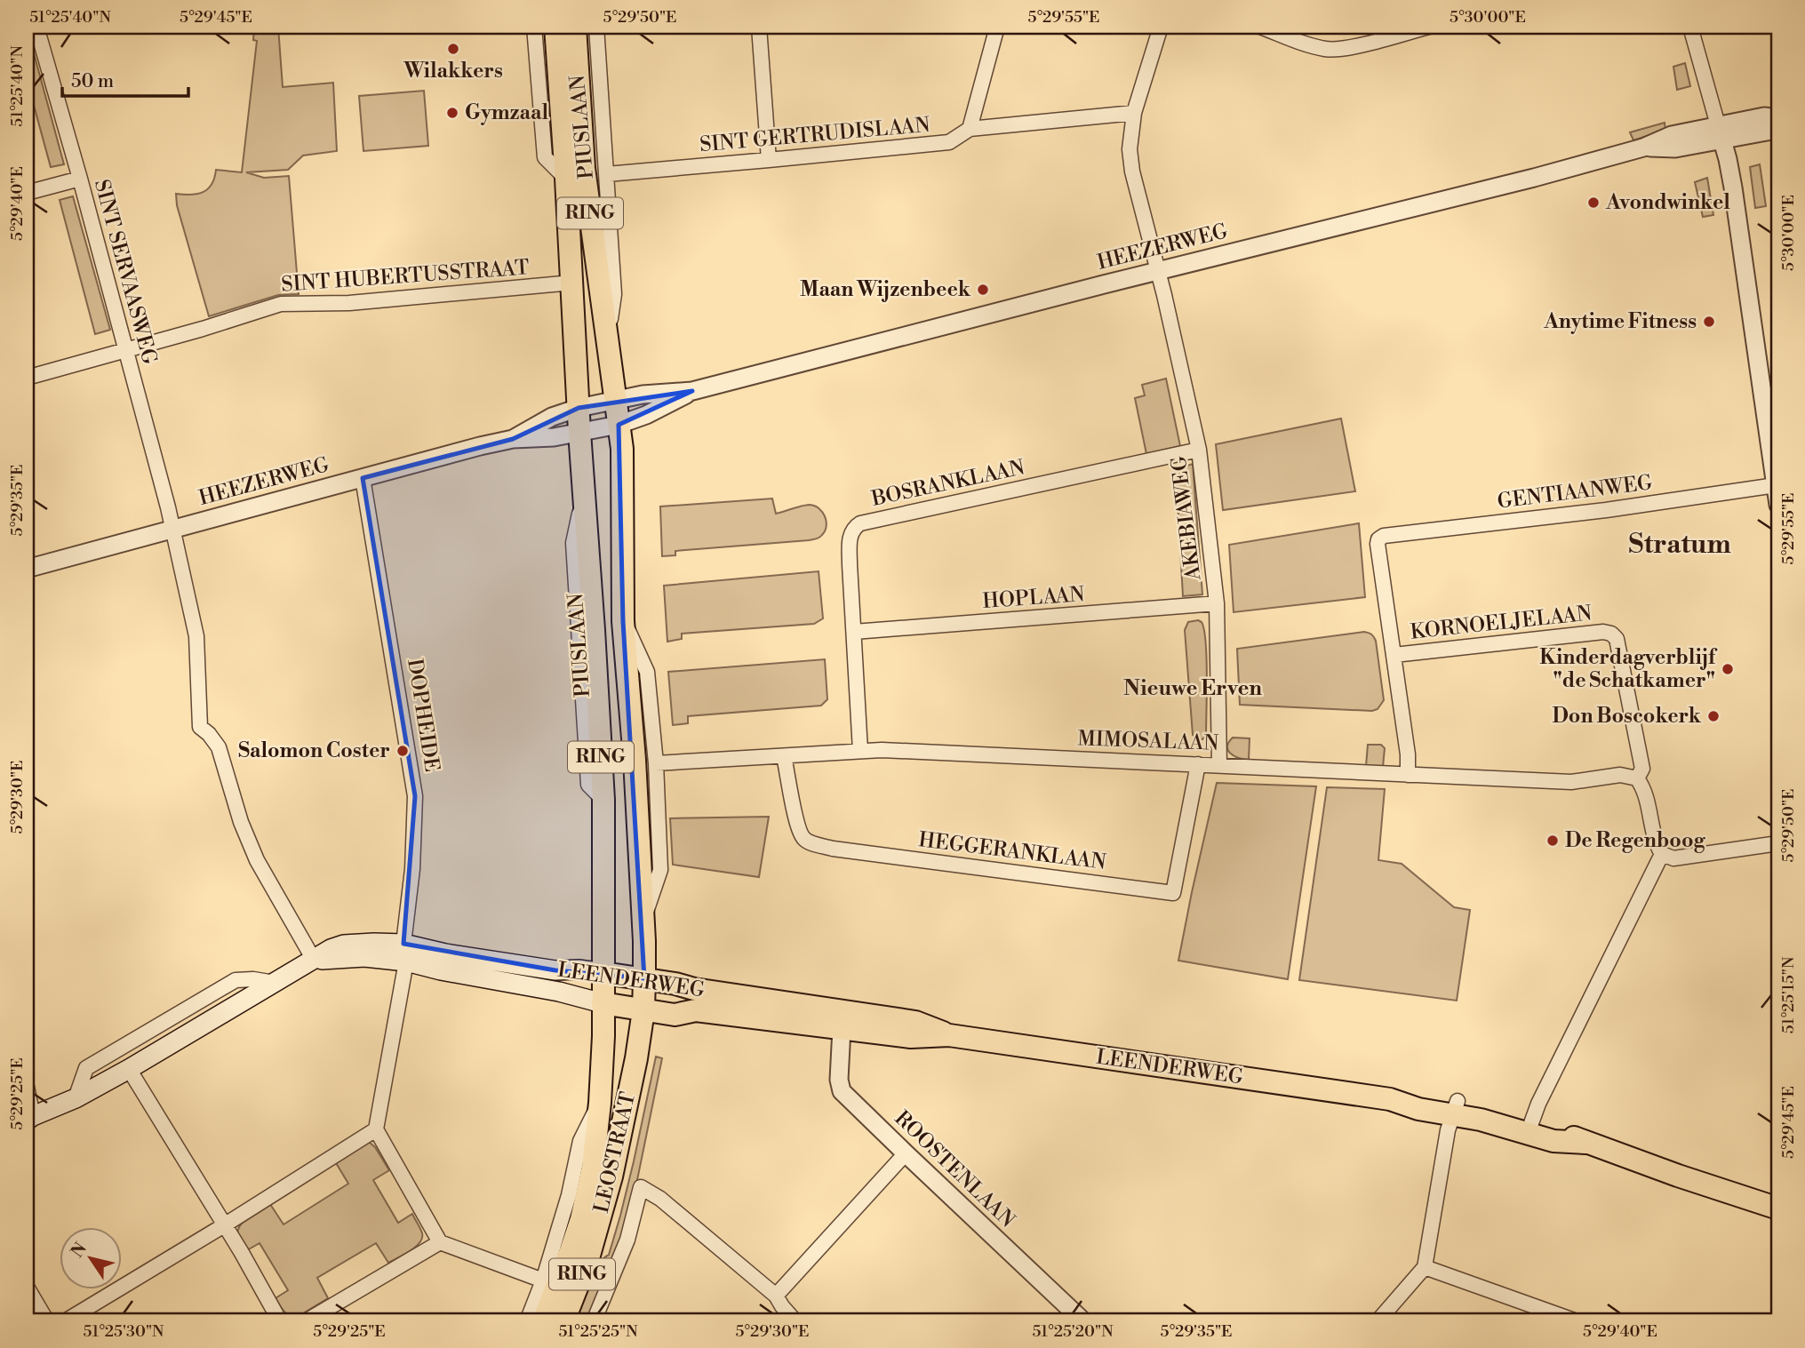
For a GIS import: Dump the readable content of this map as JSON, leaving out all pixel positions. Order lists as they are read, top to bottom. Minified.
{"streets":{"main road":["PIUSLAAN","RING","LEENDERWEG","LEOSTRAAT"],"street":["SINT GERTRUDISLAAN","HEEZERWEG","SINT SERVAASWEG","SINT HUBERTUSSTRAAT","BOSRANKLAAN","GENTIAANWEG","AKEBIAWEG","HOPLAAN","KORNOELJELAAN","DOPHEIDE","MIMOSALAAN","HEGGERANKLAAN","ROOSTENLAAN"]},"crossings":[["PIUSLAAN","SINT GERTRUDISLAAN"],["PIUSLAAN","HEEZERWEG"],["PIUSLAAN","SINT HUBERTUSSTRAAT"],["PIUSLAAN","MIMOSALAAN"],["PIUSLAAN","LEENDERWEG"],["PIUSLAAN","LEOSTRAAT"],["SINT GERTRUDISLAAN","AKEBIAWEG"],["HEEZERWEG","SINT SERVAASWEG"],["HEEZERWEG","AKEBIAWEG"],["HEEZERWEG","DOPHEIDE"],["SINT SERVAASWEG","SINT HUBERTUSSTRAAT"],["SINT SERVAASWEG","LEENDERWEG"],["BOSRANKLAAN","AKEBIAWEG"],["BOSRANKLAAN","HOPLAAN"],["BOSRANKLAAN","MIMOSALAAN"],["GENTIAANWEG","KORNOELJELAAN"],["AKEBIAWEG","HOPLAAN"],["AKEBIAWEG","MIMOSALAAN"],["KORNOELJELAAN","MIMOSALAAN"],["DOPHEIDE","LEENDERWEG"],["MIMOSALAAN","HEGGERANKLAAN"],["LEENDERWEG","LEOSTRAAT"],["LEENDERWEG","ROOSTENLAAN"]],"districts":["Stratum","Nieuwe Erven"],"places":["Wilakkers","Gymzaal","Avondwinkel","Maan Wijzenbeek","Anytime Fitness","Kinderdagverblijf \"de Schatkamer\"","Don Boscokerk","Salomon Coster","De Regenboog"],"scale_bar":"50 m","north":"top left","coordinates":["51°25'40\"N","5°29'45\"E","5°29'50\"E","5°29'55\"E","5°30'00\"E","5°29'40\"E","5°29'35\"E","5°29'30\"E","51°25'15\"N","5°29'25\"E","51°25'30\"N","51°25'25\"N","51°25'20\"N"]}
